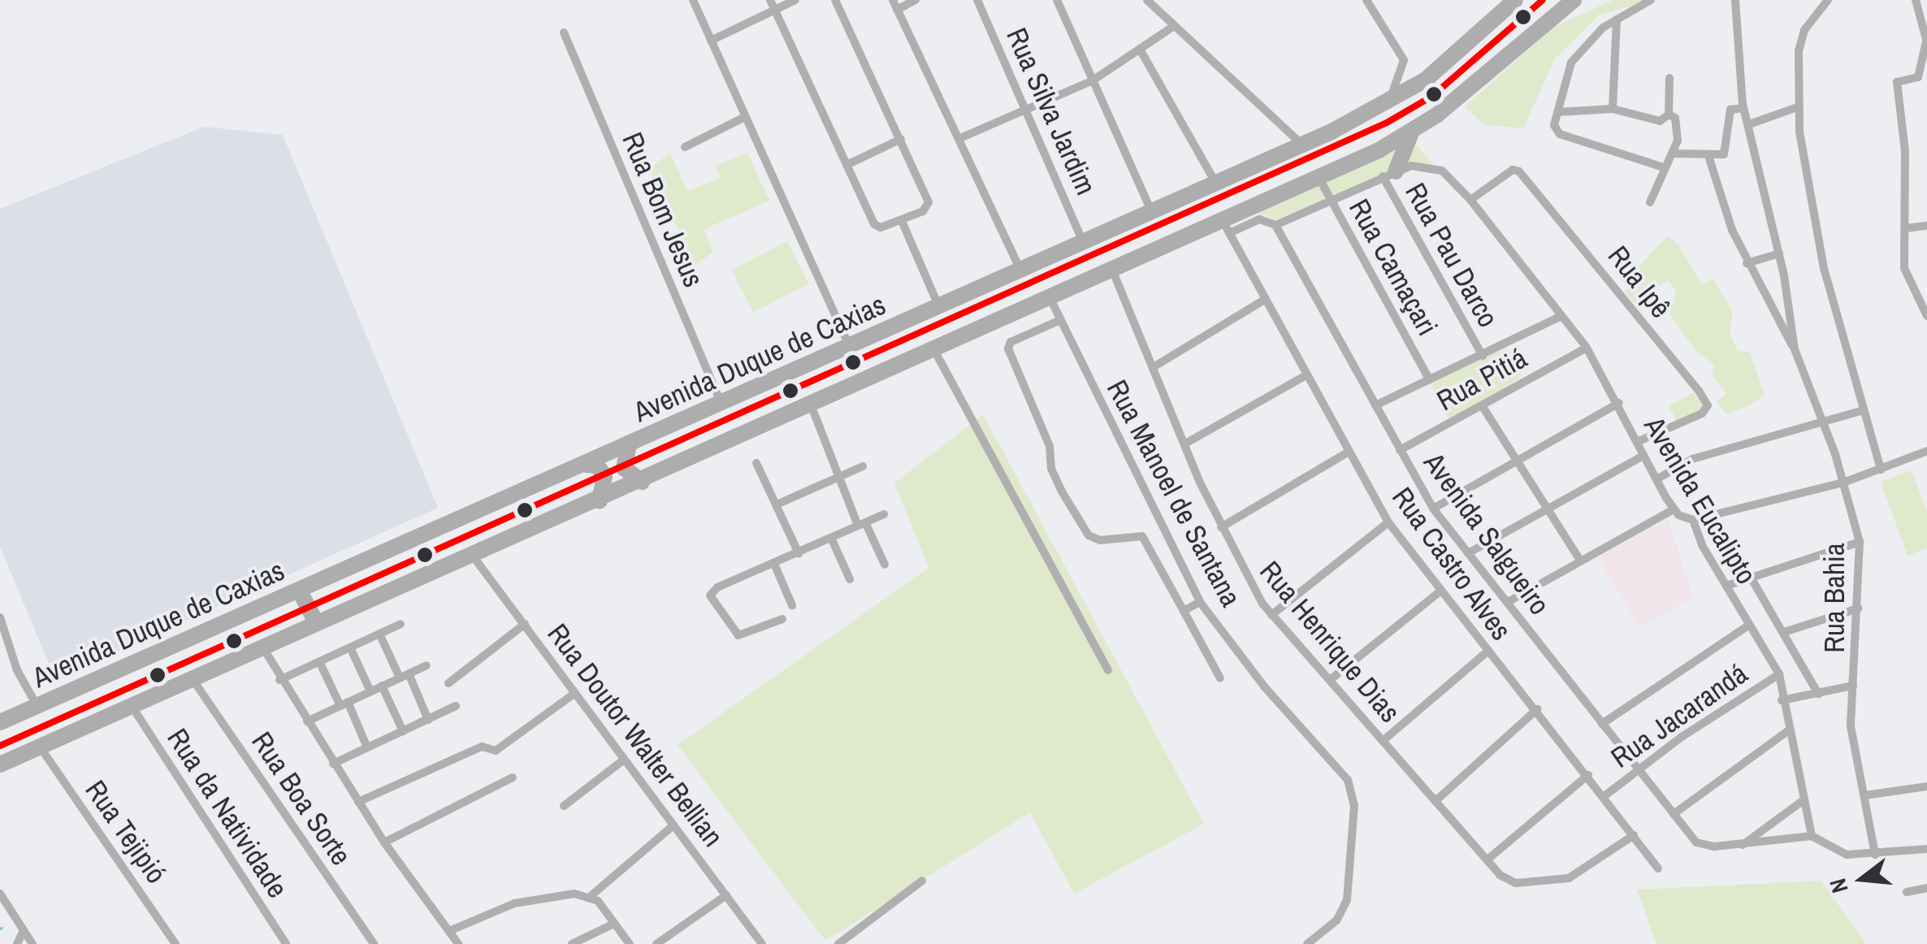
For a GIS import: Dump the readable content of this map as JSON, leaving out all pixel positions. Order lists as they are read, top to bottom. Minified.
{"streets":{"highway":["Avenida Duque de Caxias"],"street":["Rua Silva Jardim","Rua Bom Jesus","Rua Pau Darco","Rua Camaçari","Rua Ipê","Rua Pitiá","Rua Manoel de Santana","Avenida Eucalipto","Avenida Salgueiro","Rua Castro Alves","Rua Bahia","Rua Henrique Dias","Rua Jacarandá","Rua Doutor Walter Bellian","Rua Boa Sorte","Rua da Natividade","Rua Tejipió"]},"crossings":[["Rua Silva Jardim","Avenida Duque de Caxias"],["Rua Bom Jesus","Avenida Duque de Caxias"],["Rua Pau Darco","Avenida Eucalipto"],["Rua Camaçari","Avenida Eucalipto"],["Rua Ipê","Avenida Eucalipto"],["Rua Pitiá","Avenida Eucalipto"],["Rua Pitiá","Avenida Salgueiro"],["Avenida Eucalipto","Avenida Salgueiro"],["Avenida Eucalipto","Rua Castro Alves"],["Avenida Eucalipto","Rua Jacarandá"],["Avenida Salgueiro","Rua Jacarandá"],["Rua Castro Alves","Rua Henrique Dias"],["Rua Castro Alves","Rua Jacarandá"]],"north":"left"}
